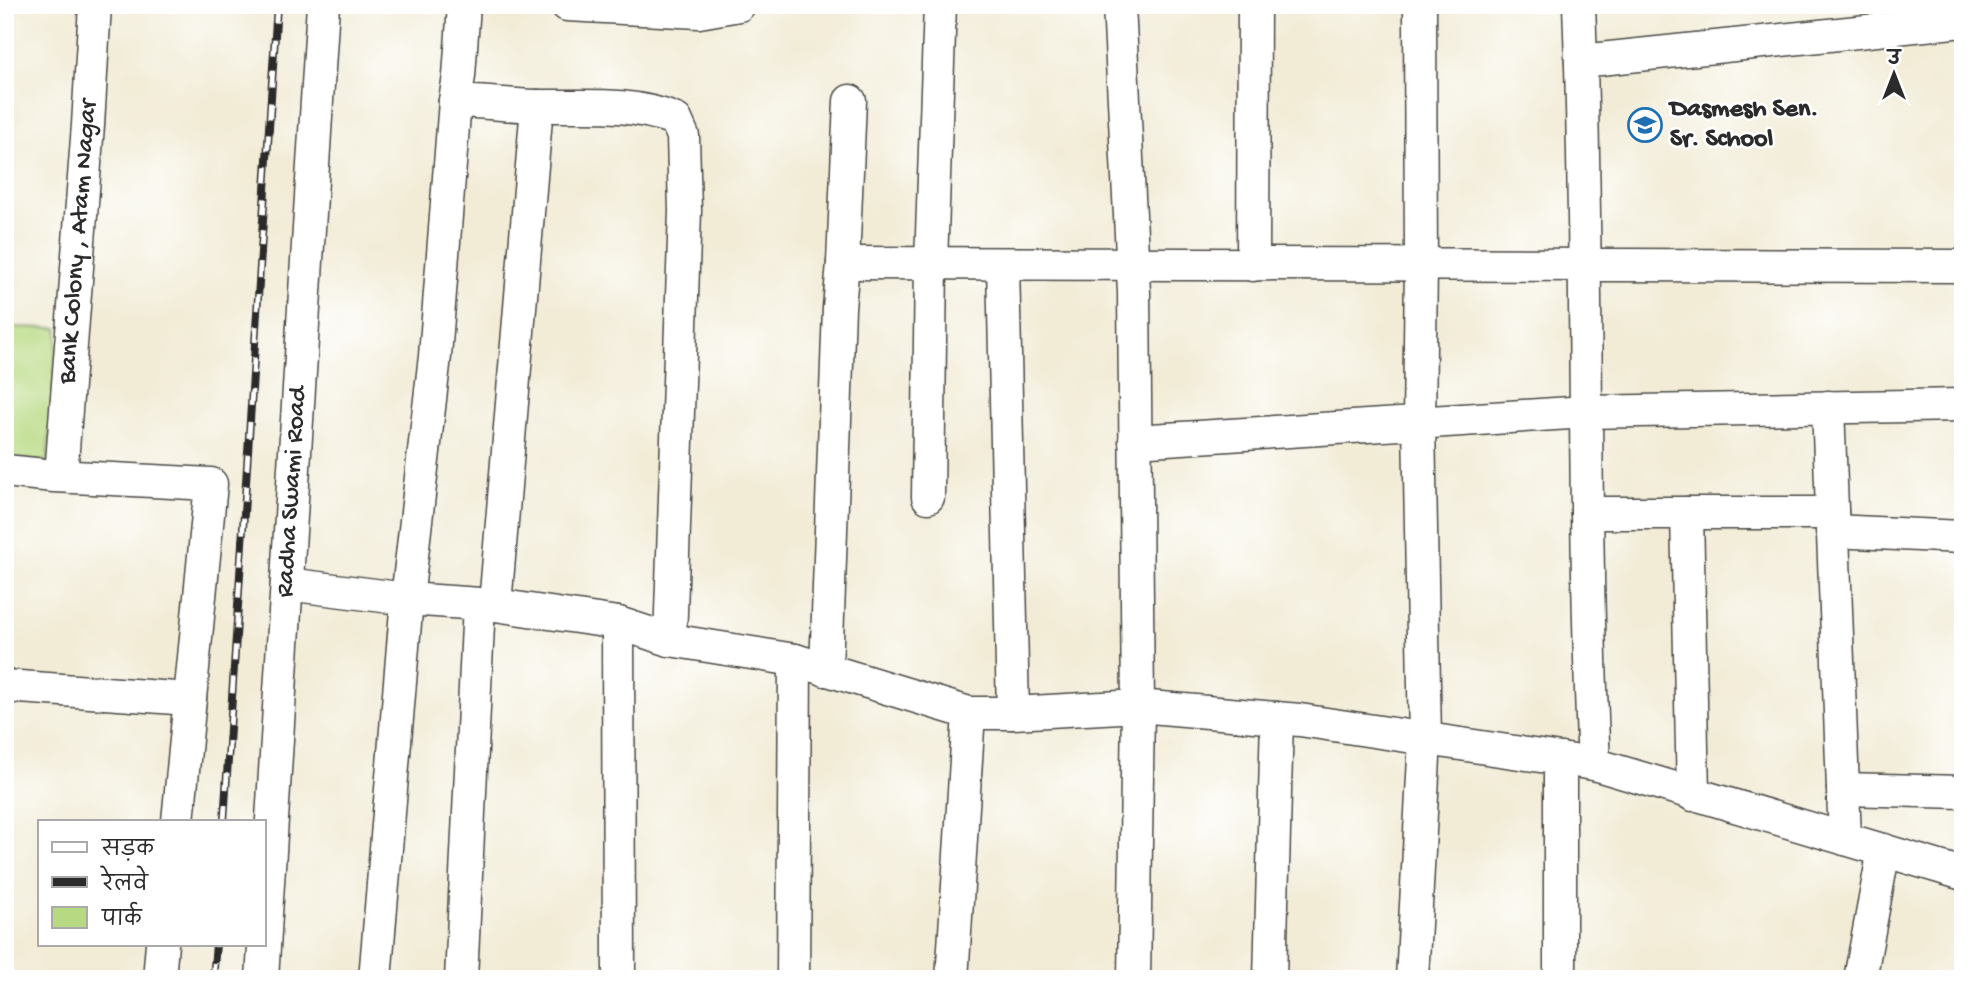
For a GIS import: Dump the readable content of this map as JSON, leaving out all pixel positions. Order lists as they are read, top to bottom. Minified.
{"streets":{"street":["Bank Colony , Atam Nagar","Radha Swami Road"]},"places":{"school or university":["Dasmesh Sen. Sr. School"]},"legend":["सड़क","रेलवे","पार्क"],"north":"top"}
